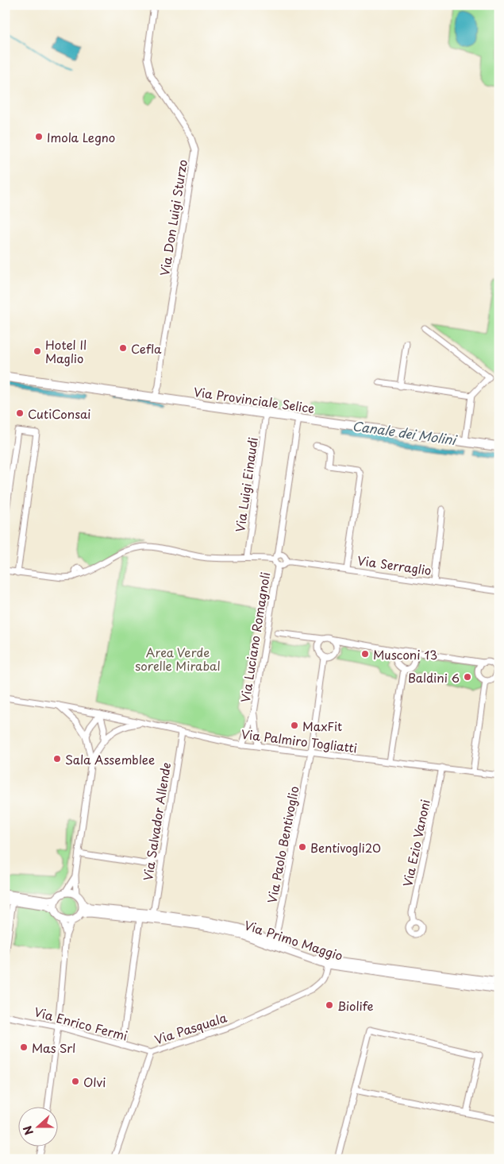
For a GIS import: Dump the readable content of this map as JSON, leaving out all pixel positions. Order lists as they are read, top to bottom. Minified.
{"streets":{"main road":["Via Provinciale Selice"],"street":["Via Don Luigi Sturzo","Via Luigi Einaudi","Via Serraglio","Via Luciano Romagnoli","Via Palmiro Togliatti","Via Salvador Allende","Via Ezio Vanoni","Via Paolo Bentivoglio","Via Primo Maggio","Via Enrico Fermi","Via Pasquala"]},"crossings":[["Via Don Luigi Sturzo","Via Provinciale Selice"],["Via Provinciale Selice","Via Luigi Einaudi"],["Via Serraglio","Via Luciano Romagnoli"],["Via Luciano Romagnoli","Via Palmiro Togliatti"],["Via Palmiro Togliatti","Via Salvador Allende"],["Via Palmiro Togliatti","Via Ezio Vanoni"],["Via Palmiro Togliatti","Via Paolo Bentivoglio"],["Via Salvador Allende","Via Primo Maggio"],["Via Paolo Bentivoglio","Via Primo Maggio"],["Via Primo Maggio","Via Pasquala"],["Via Enrico Fermi","Via Pasquala"]],"water":["Canale dei Molini"],"parks":["Area Verde sorelle Mirabal"],"places":["Imola Legno","Cefla","Hotel Il Maglio","CutiConsai","Musconi 13","Baldini 6","MaxFit","Sala Assemblee","Bentivogli20","Biolife","Mas Srl","Olvi"],"north":"left"}
